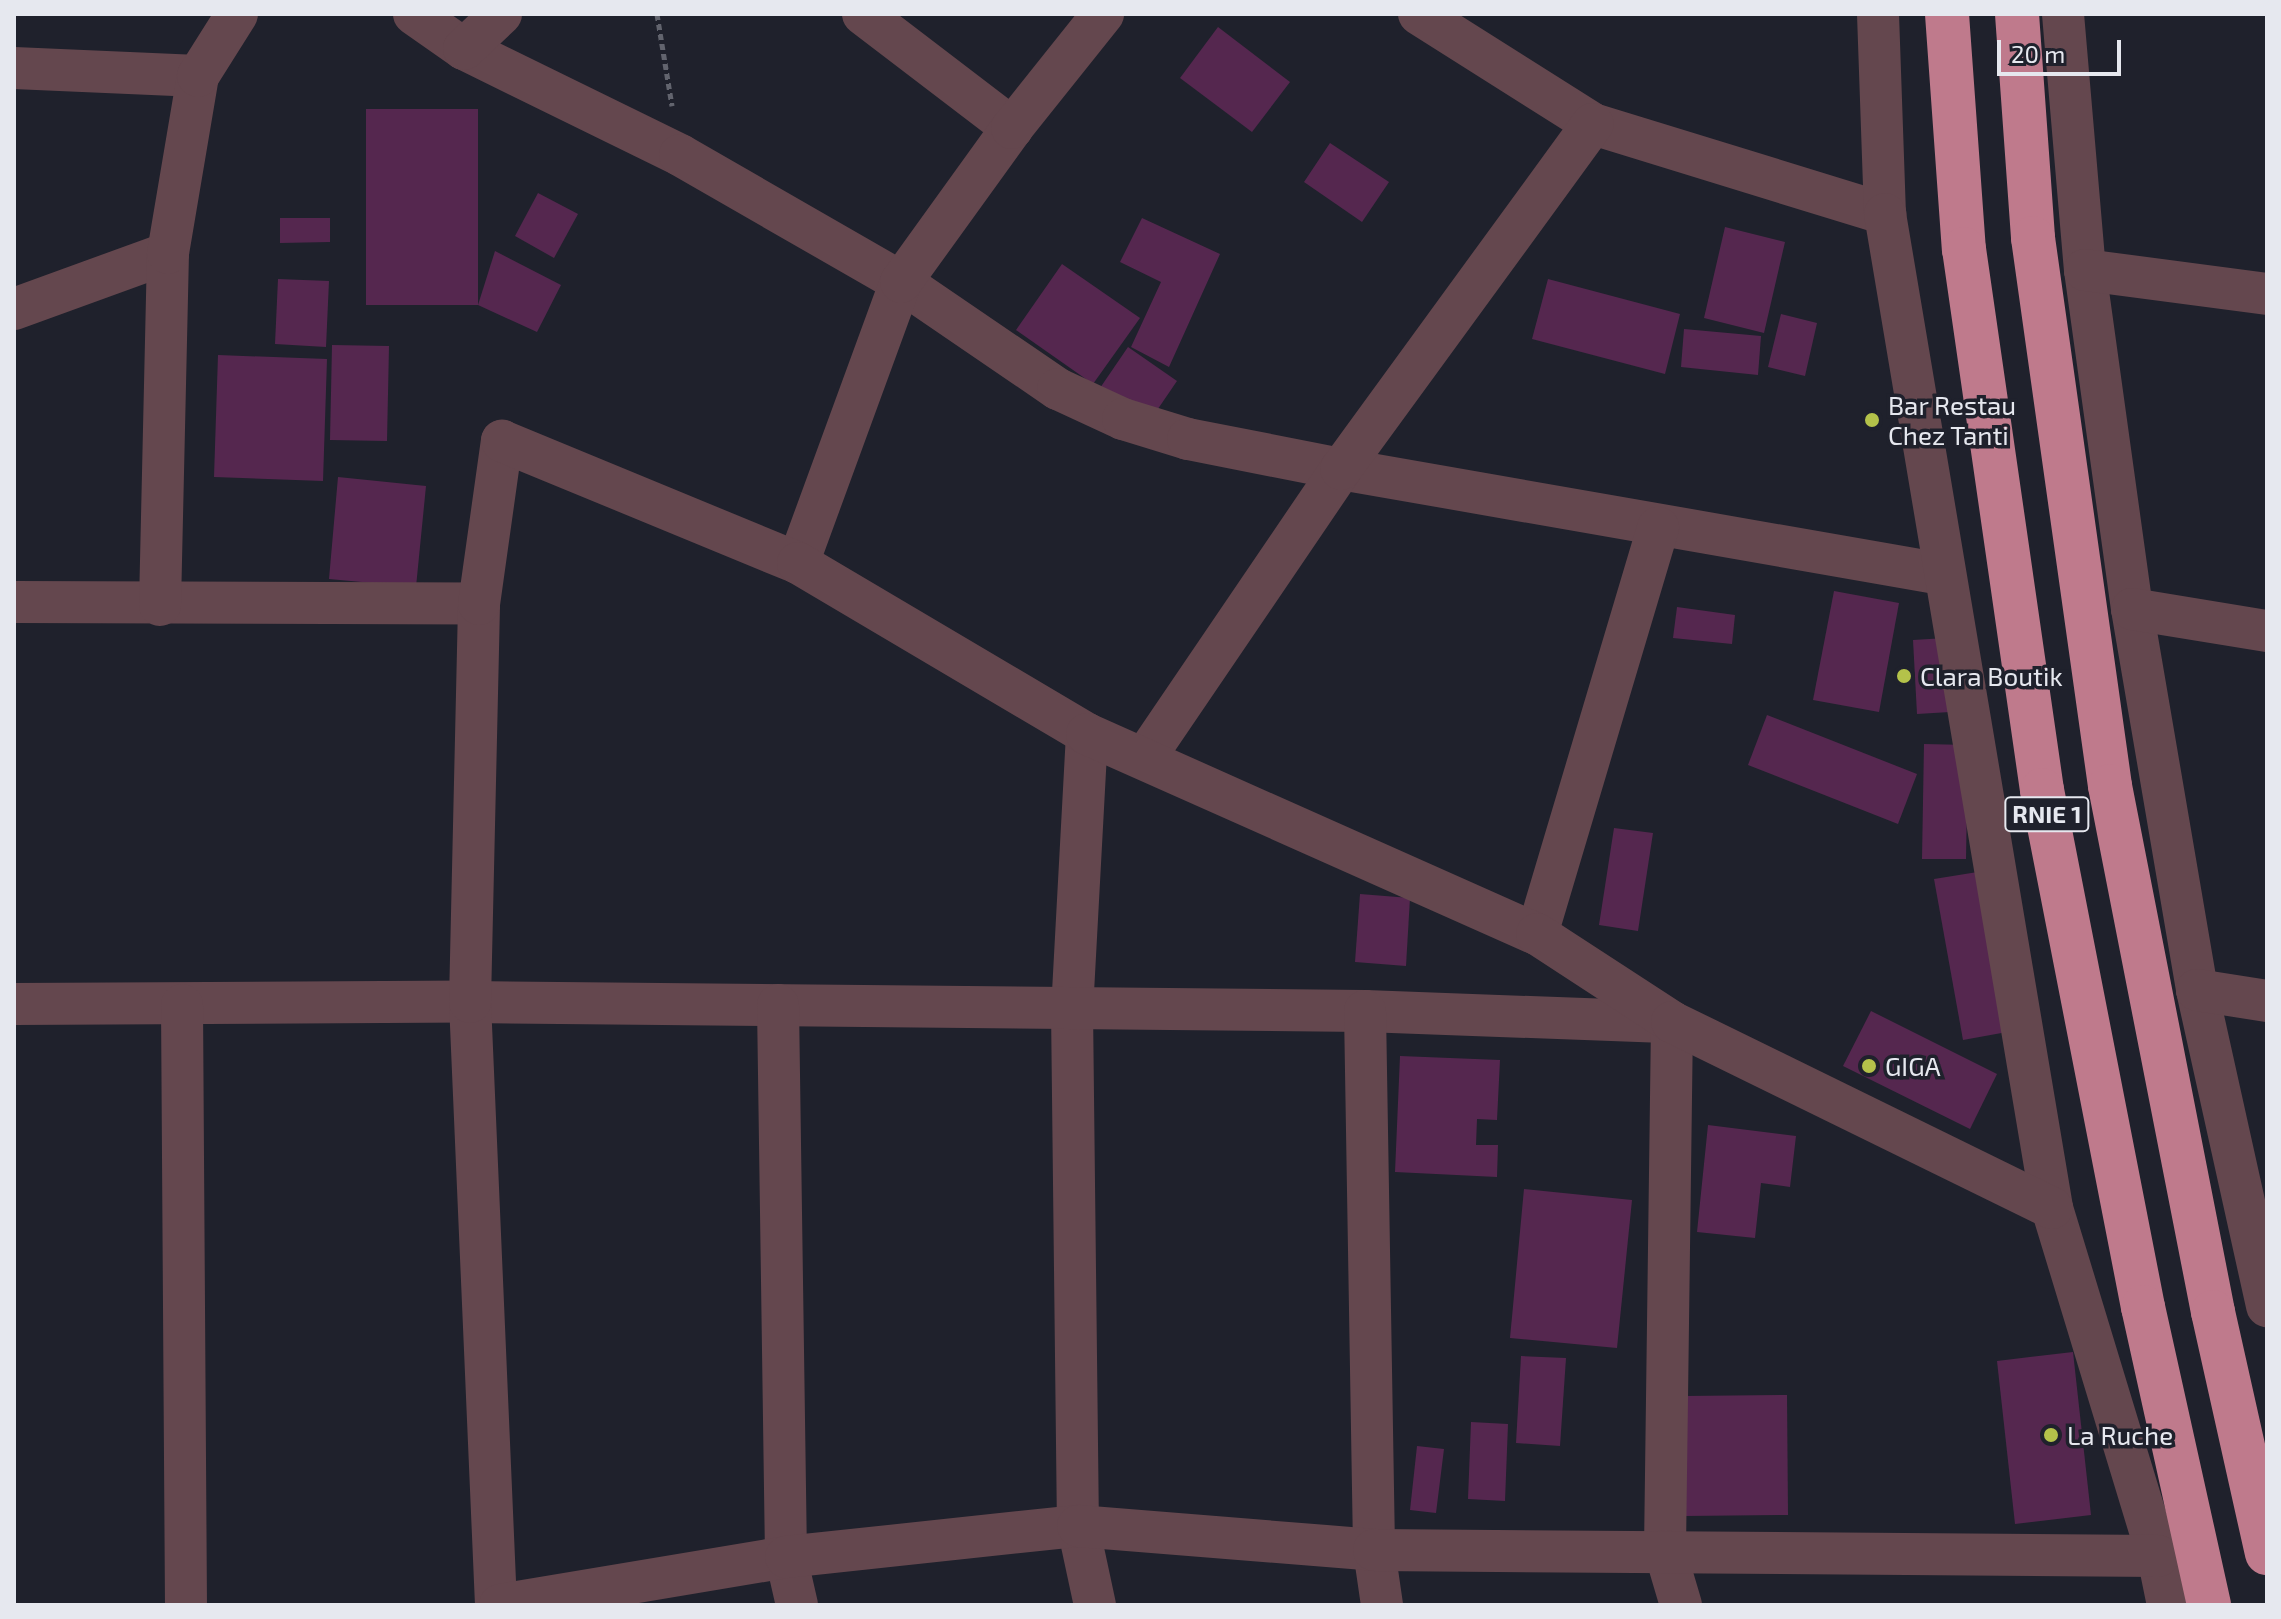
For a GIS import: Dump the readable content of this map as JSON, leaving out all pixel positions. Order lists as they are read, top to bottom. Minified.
{"streets":{"highway":["RNIE 1"]},"places":["Bar Restau Chez Tanti","Clara Boutik","GIGA","La Ruche"],"scale_bar":"20 m"}
